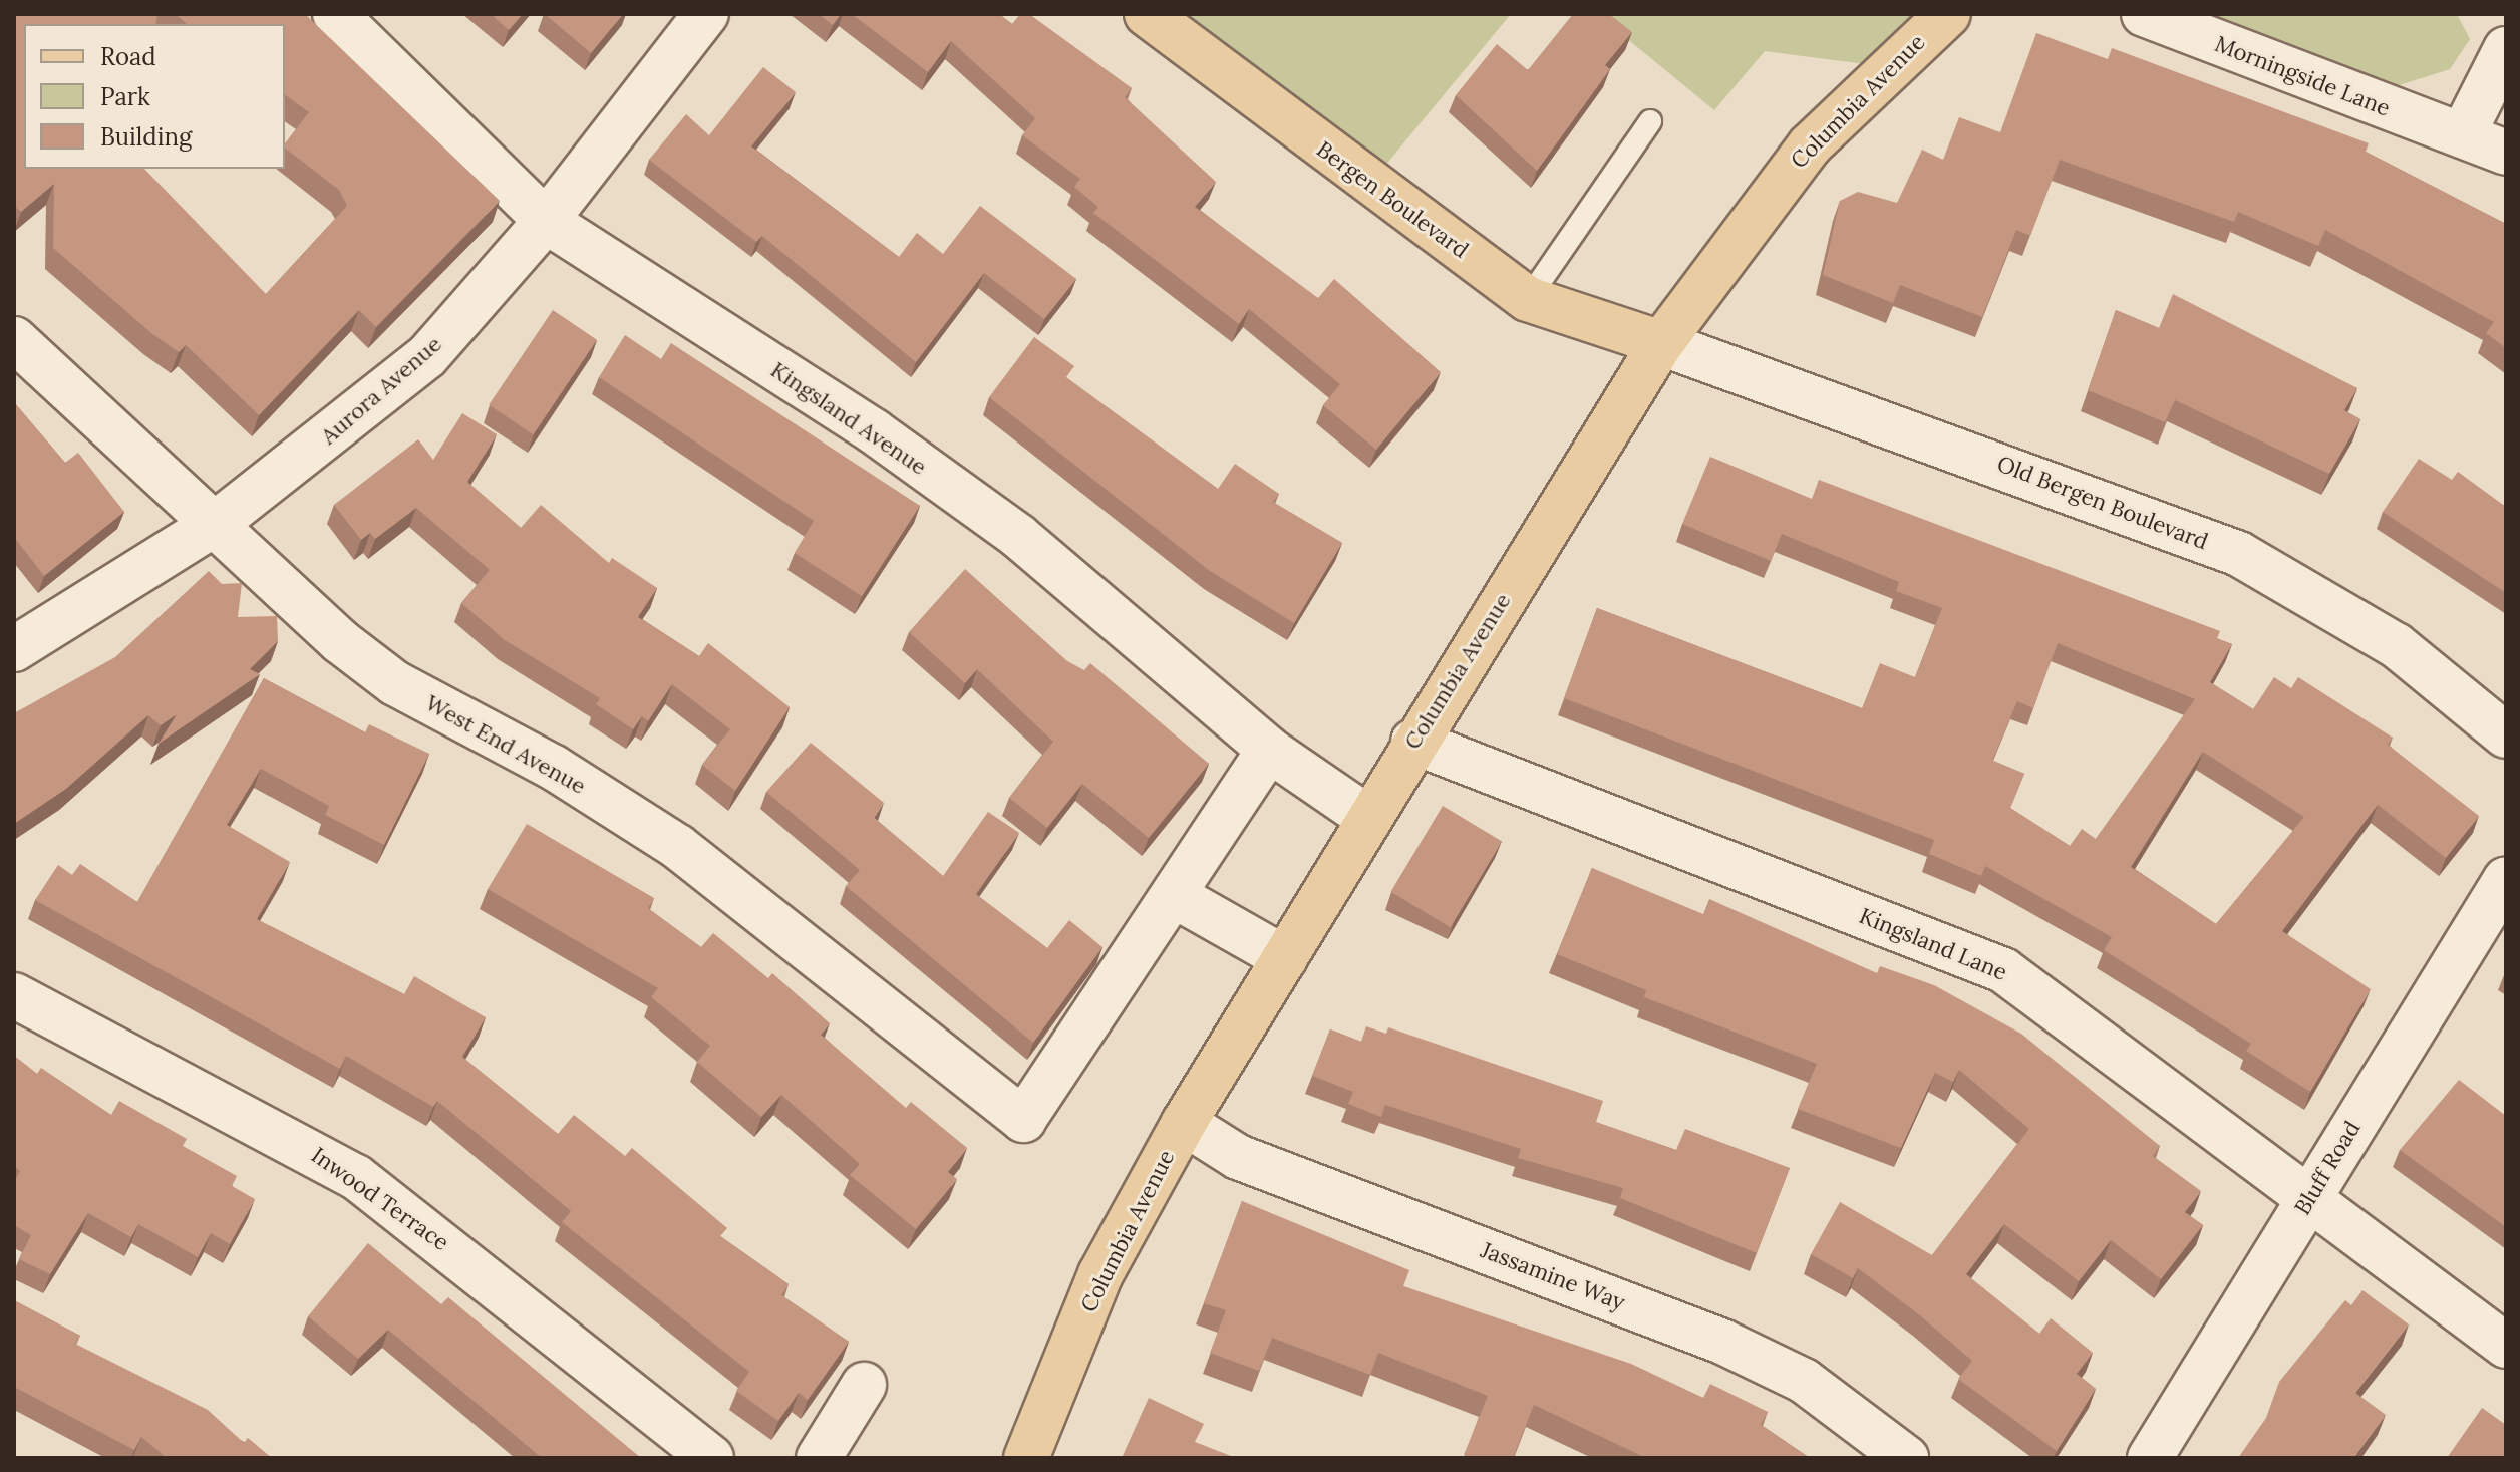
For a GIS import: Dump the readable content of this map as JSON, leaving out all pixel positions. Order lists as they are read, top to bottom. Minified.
{"streets":{"main road":["Columbia Avenue","Bergen Boulevard"],"street":["Morningside Lane","Aurora Avenue","Kingsland Avenue","Old Bergen Boulevard","West End Avenue","Kingsland Lane","Bluff Road","Inwood Terrace","Jassamine Way"]},"crossings":[["Columbia Avenue","Bergen Boulevard"],["Columbia Avenue","Kingsland Avenue"],["Columbia Avenue","Old Bergen Boulevard"],["Columbia Avenue","Kingsland Lane"],["Columbia Avenue","Jassamine Way"],["Bergen Boulevard","Old Bergen Boulevard"],["Aurora Avenue","Kingsland Avenue"],["Aurora Avenue","West End Avenue"],["Kingsland Lane","Bluff Road"]],"legend":["Road","Park","Building"]}
